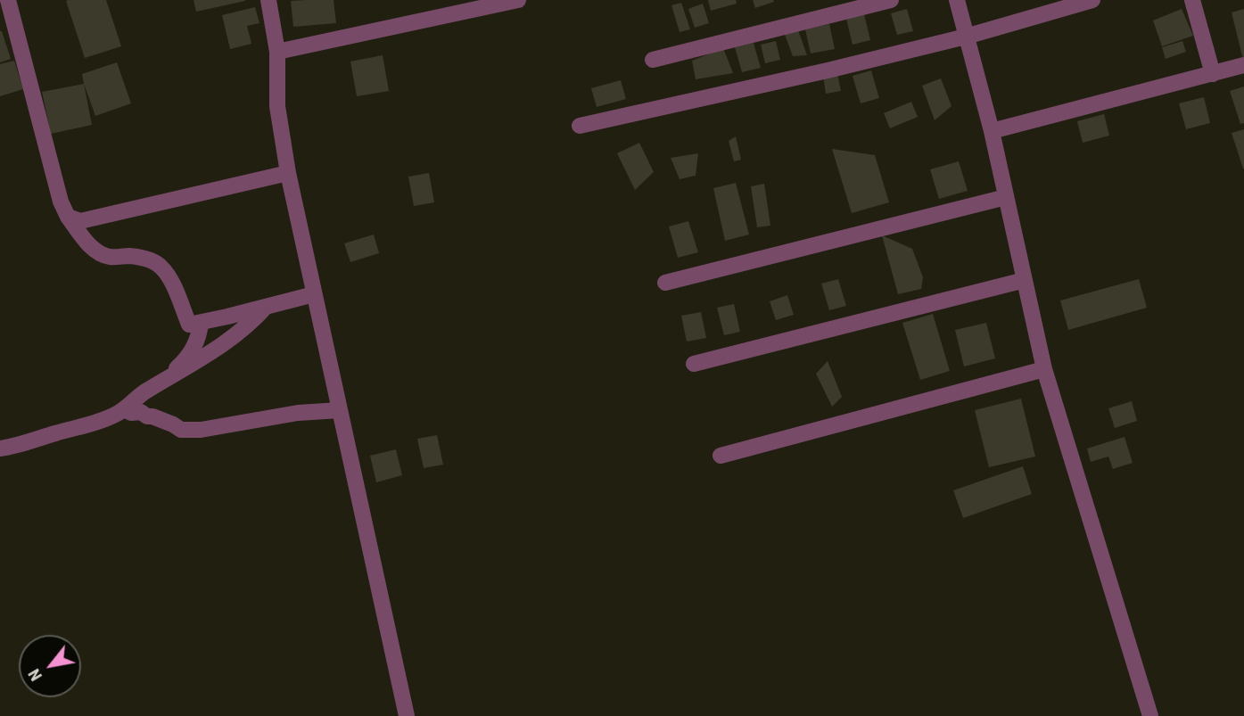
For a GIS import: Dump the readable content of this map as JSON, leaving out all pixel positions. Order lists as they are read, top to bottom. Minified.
{"north":"bottom left"}
